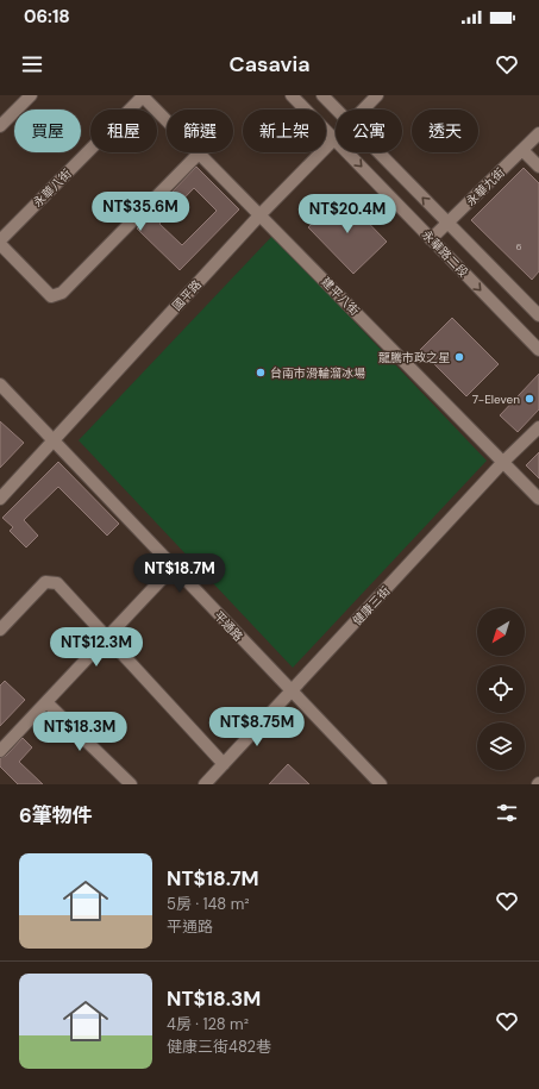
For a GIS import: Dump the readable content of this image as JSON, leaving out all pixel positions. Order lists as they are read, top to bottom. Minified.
{"streets":{"street":["永華九街","永華八街","永華路二段","國平路","建平八街","健康三街","平通路"]},"crossings":[["永華九街","永華路二段"],["永華八街","建平八街"],["永華路二段","國平路"],["國平路","建平八街"],["國平路","平通路"],["建平八街","健康三街"],["健康三街","平通路"]],"places":["龍騰市政之星","台南市滑輪溜冰場","7-Eleven"],"house_numbers":["6"],"north":"bottom left","page":{"status":"06:18","header":"Casavia","chip":["買屋","租屋","篩選","新上架","公寓","透天"],"price":["NT$35.6M","NT$20.4M","NT$18.7M","NT$12.3M","NT$8.75M","NT$18.3M"],"heading":"6筆物件","list":[{"name":"NT$18.7M","note":"5房 · 148 m² · 平通路"},{"name":"NT$18.3M","note":"4房 · 128 m² · 健康三街482巷"}]}}
